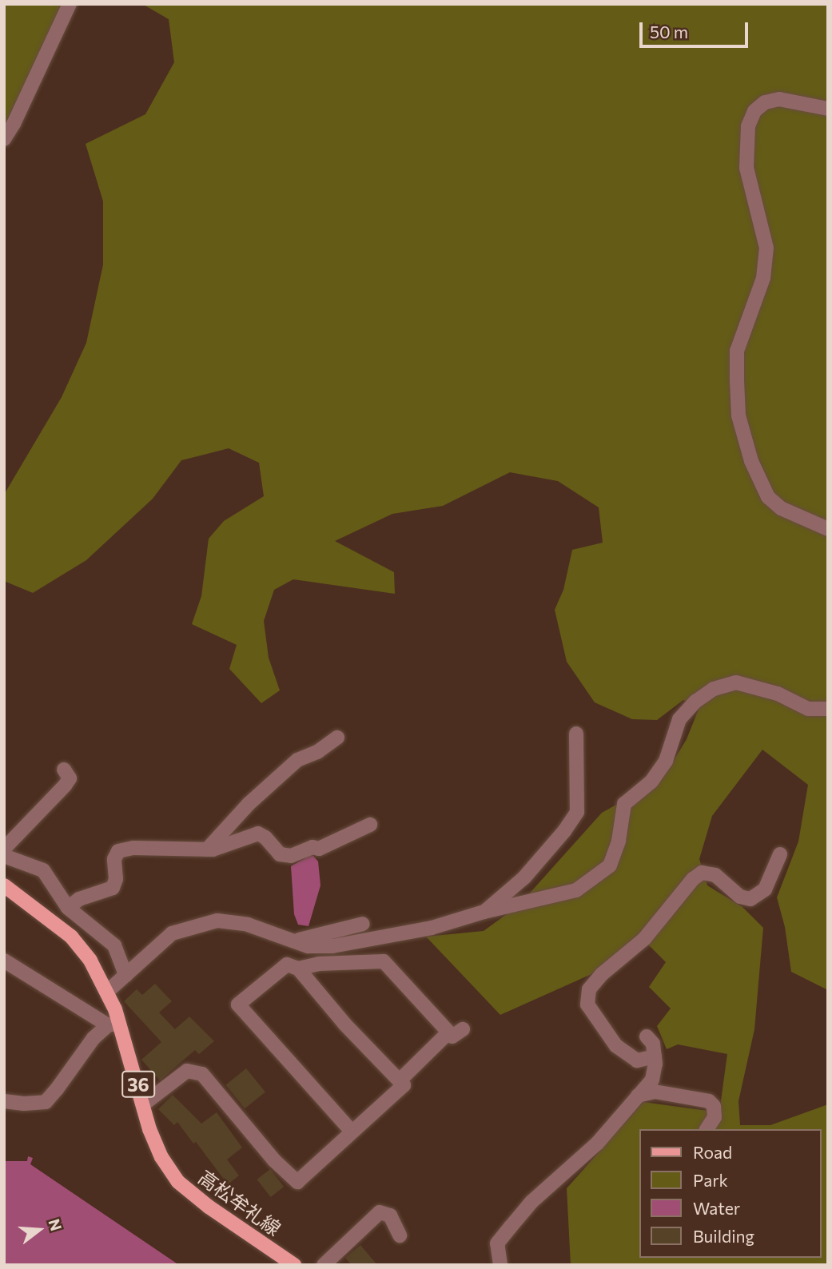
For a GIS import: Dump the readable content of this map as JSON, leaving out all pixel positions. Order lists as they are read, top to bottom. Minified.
{"streets":{"main road":["36","高松牟礼線"]},"legend":["Road","Park","Water","Building"],"scale_bar":"50 m","north":"right"}
